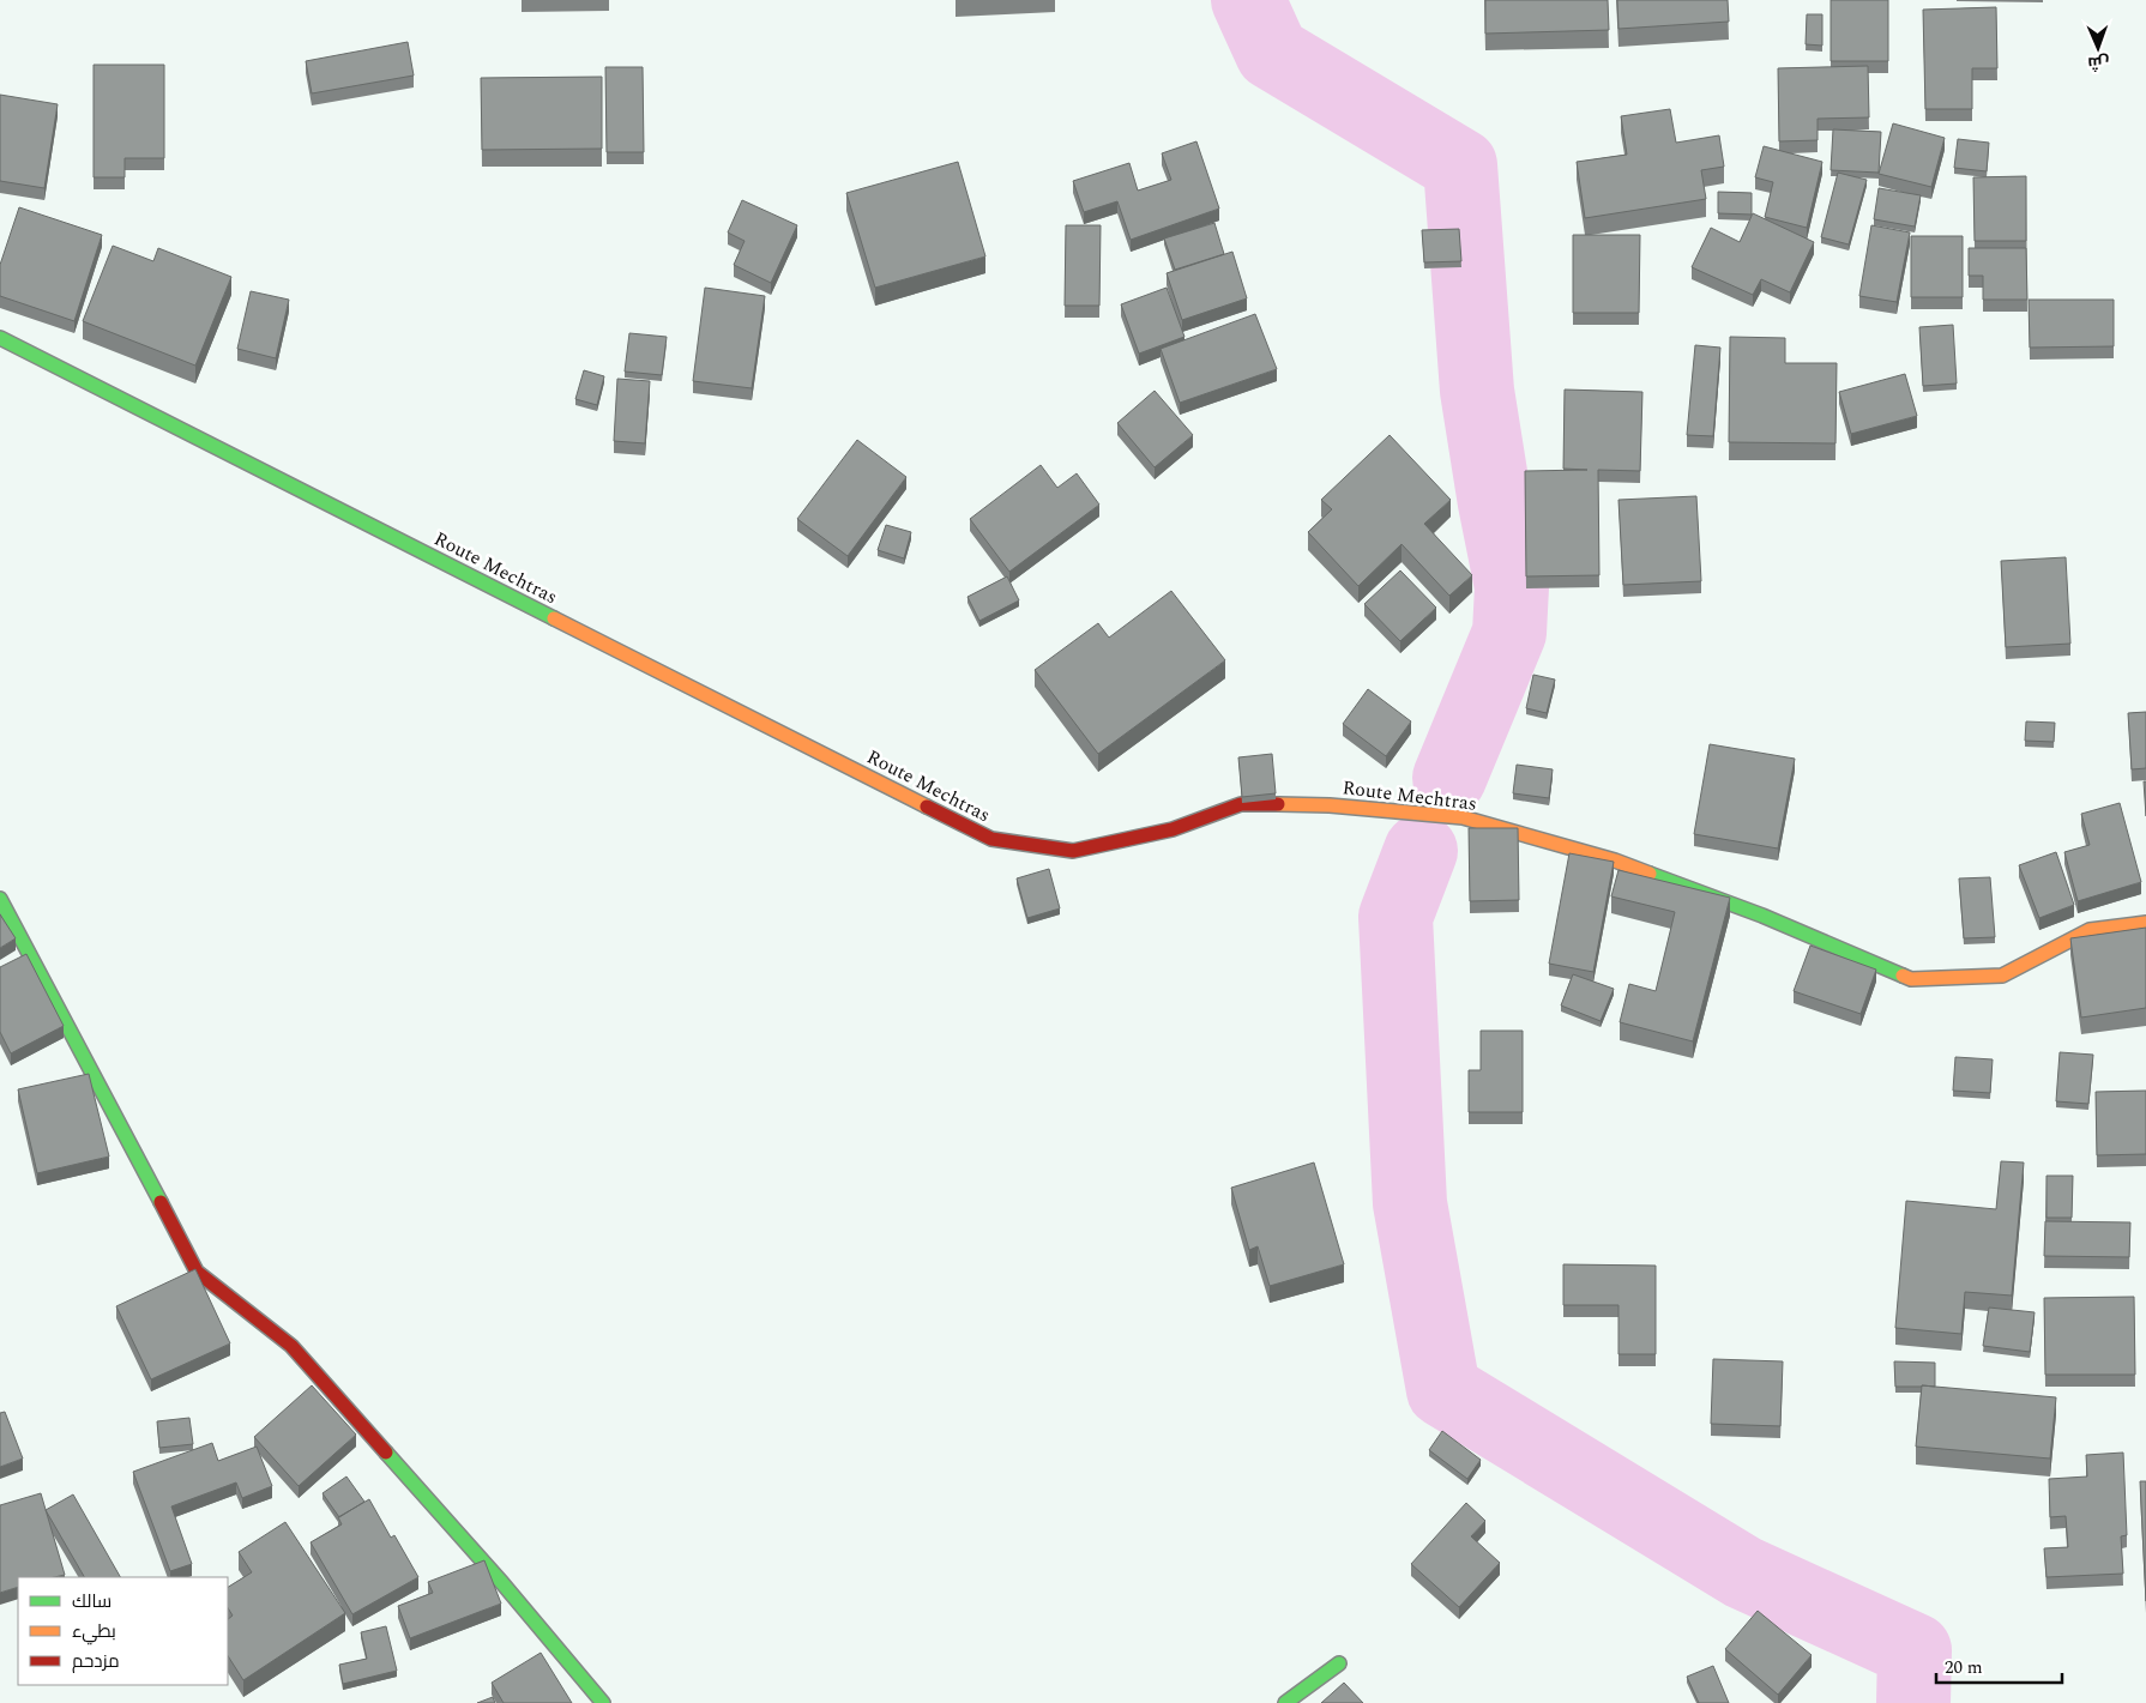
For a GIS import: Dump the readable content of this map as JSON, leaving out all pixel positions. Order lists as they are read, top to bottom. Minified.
{"streets":{"street":["Route Mechtras"]},"legend":["سالك","بطيء","مزدحم"],"scale_bar":"20 m","north":"bottom"}
